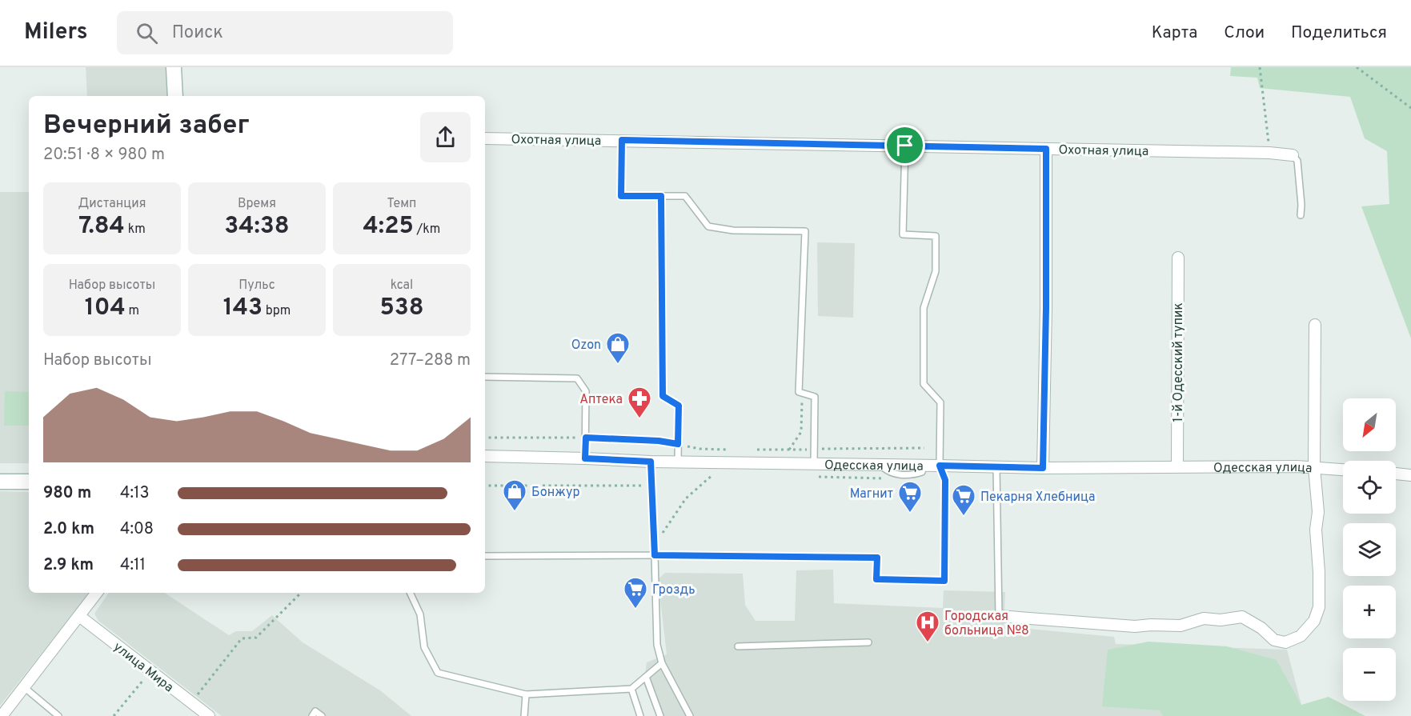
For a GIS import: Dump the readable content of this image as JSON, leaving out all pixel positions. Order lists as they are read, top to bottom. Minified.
{"streets":{"street":["Охотная улица","1-й Одесский тупик","Одесская улица","улица Мира"]},"crossings":[["1-й Одесский тупик","Одесская улица"]],"places":{"shop":["Ozon","Бонжур"],"pharmacy":["Аптека"],"supermarket":["Магнит","Пекарня Хлебница","Гроздь"],"hospital":["Городская больница №8"]},"north":"bottom left","page":{"header":"Milers","search":"Поиск","nav":["Карта","Слои","Поделиться"],"heading":["Вечерний забег","20:51 · 8 × 980 m"],"stats":[["Дистанция","7.84 km"],["Время","34:38"],["Темп","4:25 /km"],["Набор высоты","104 m"],["Пульс","143 bpm"],["kcal","538"]],"chart":["Набор высоты","277–288 m"],"map_buttons":["+","−"],"list":[{"name":"980 m","note":"4:13"},{"name":"2.0 km","note":"4:08"},{"name":"2.9 km","note":"4:11"}]}}
